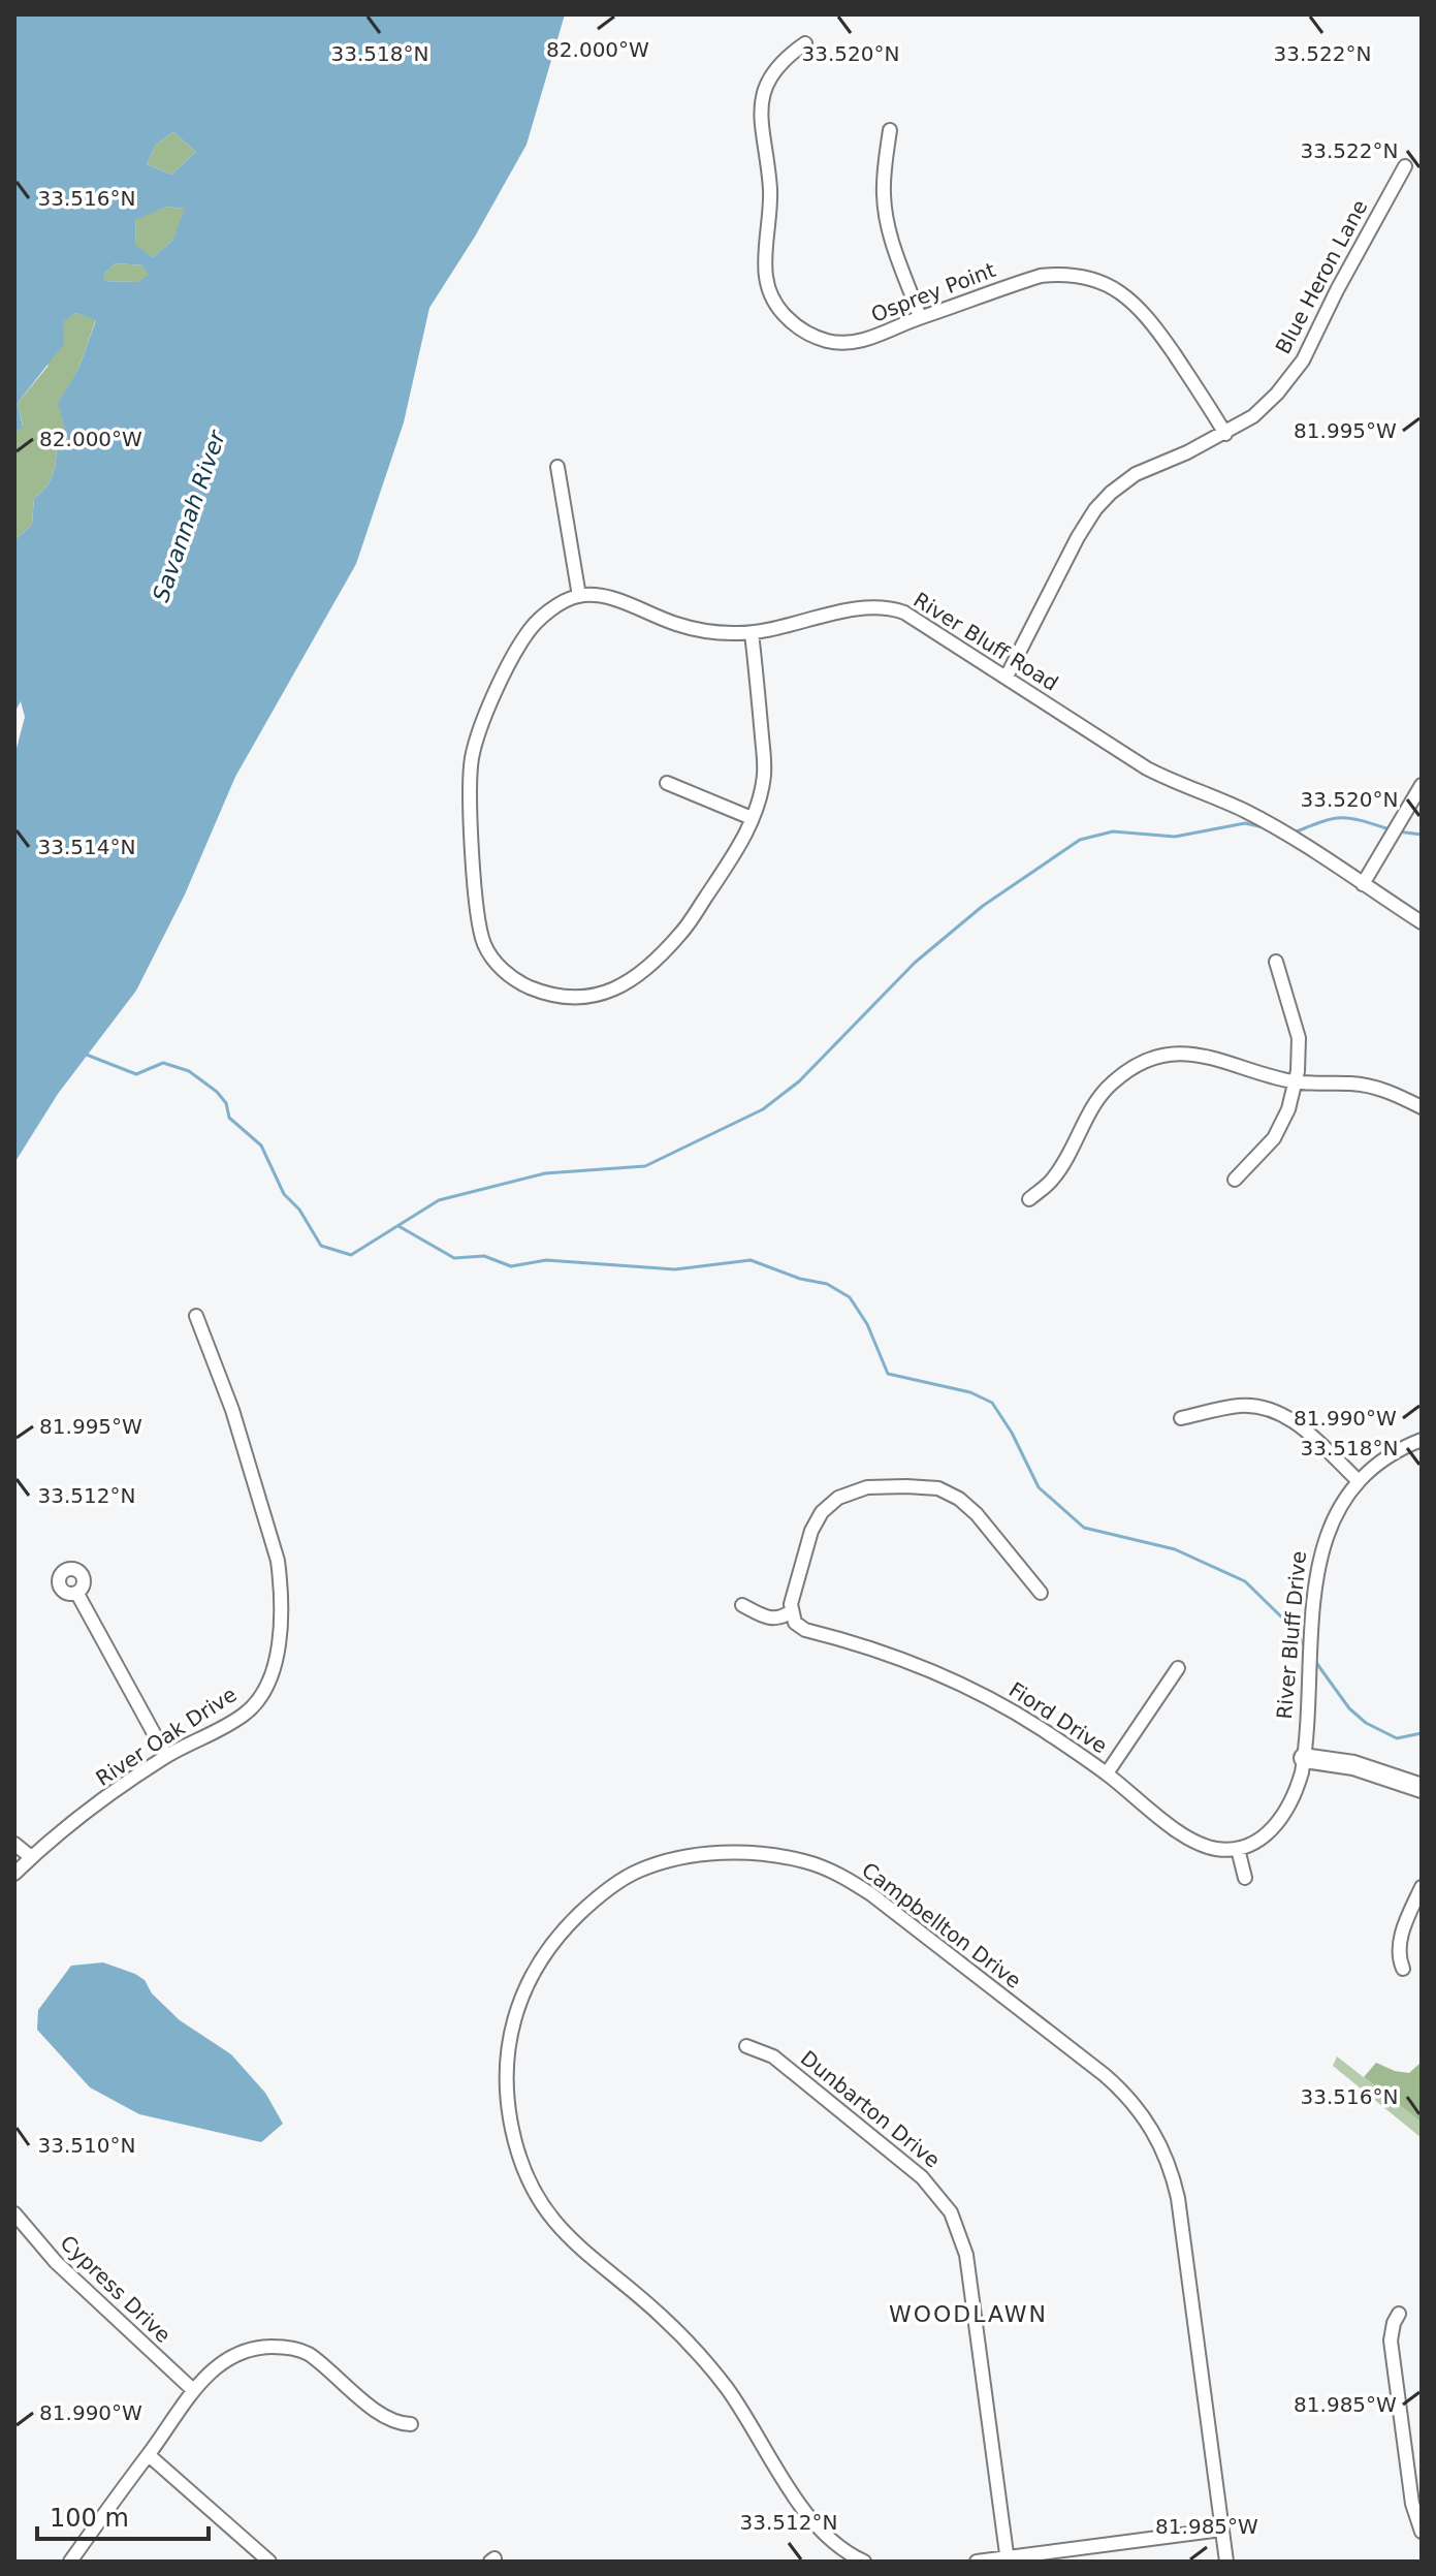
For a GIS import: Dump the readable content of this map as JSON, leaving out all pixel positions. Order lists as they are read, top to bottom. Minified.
{"streets":{"street":["Blue Heron Lane","Osprey Point","River Bluff Road","River Bluff Drive","Fiord Drive","River Oak Drive","Campbellton Drive","Dunbarton Drive","Cypress Drive"]},"crossings":[["Blue Heron Lane","Osprey Point"],["Blue Heron Lane","River Bluff Road"]],"districts":["WOODLAWN"],"water":["Savannah River"],"scale_bar":"100 m","coordinates":["82.000°W","33.518°N","33.520°N","33.522°N","33.516°N","81.995°W","33.514°N","81.990°W","33.512°N","33.510°N","81.985°W"]}
